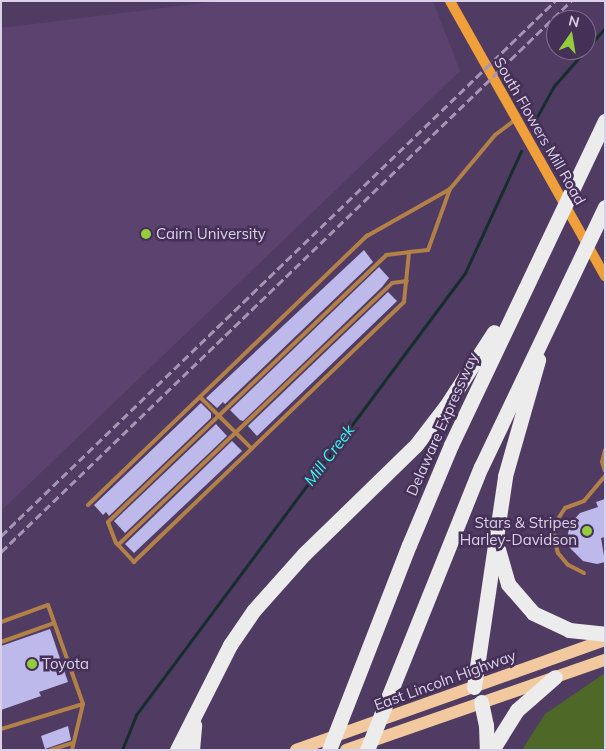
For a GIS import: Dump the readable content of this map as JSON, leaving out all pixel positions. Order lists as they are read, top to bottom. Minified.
{"streets":{"highway":["Delaware Expressway"],"main road":["South Flowers Mill Road","East Lincoln Highway"]},"water":["Mill Creek"],"places":["Cairn University","Stars & Stripes Harley-Davidson","Toyota"],"north":"top"}
